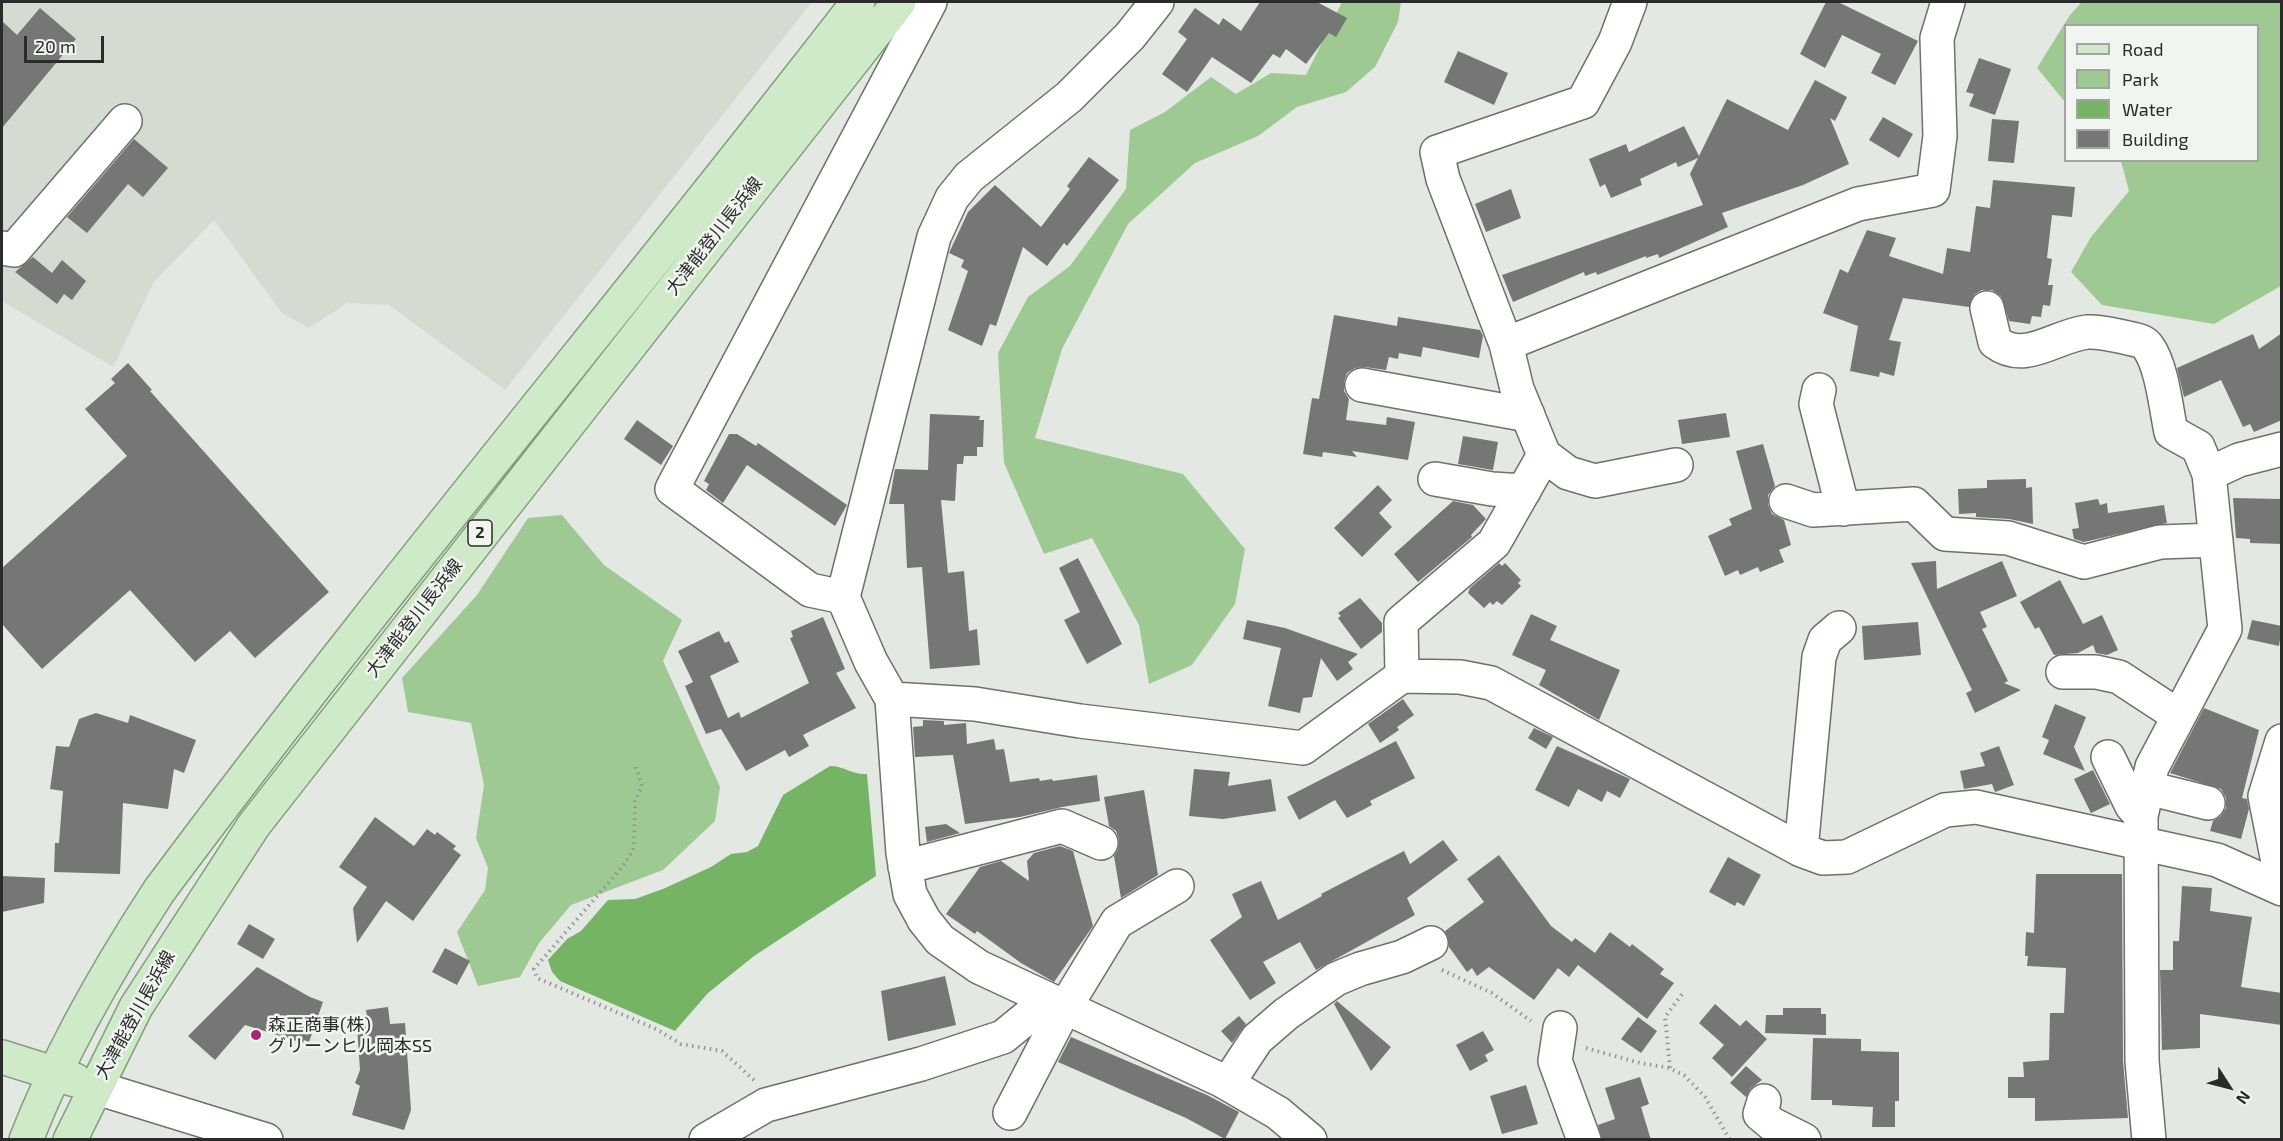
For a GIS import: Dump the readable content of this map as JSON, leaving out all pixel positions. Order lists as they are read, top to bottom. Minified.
{"streets":{"main road":["大津能登川長浜線","2"]},"crossings":[["大津能登川長浜線","2"]],"places":["森正商事(株) グリーンヒル岡本SS"],"legend":["Road","Park","Water","Building"],"scale_bar":"20 m","north":"bottom right"}
